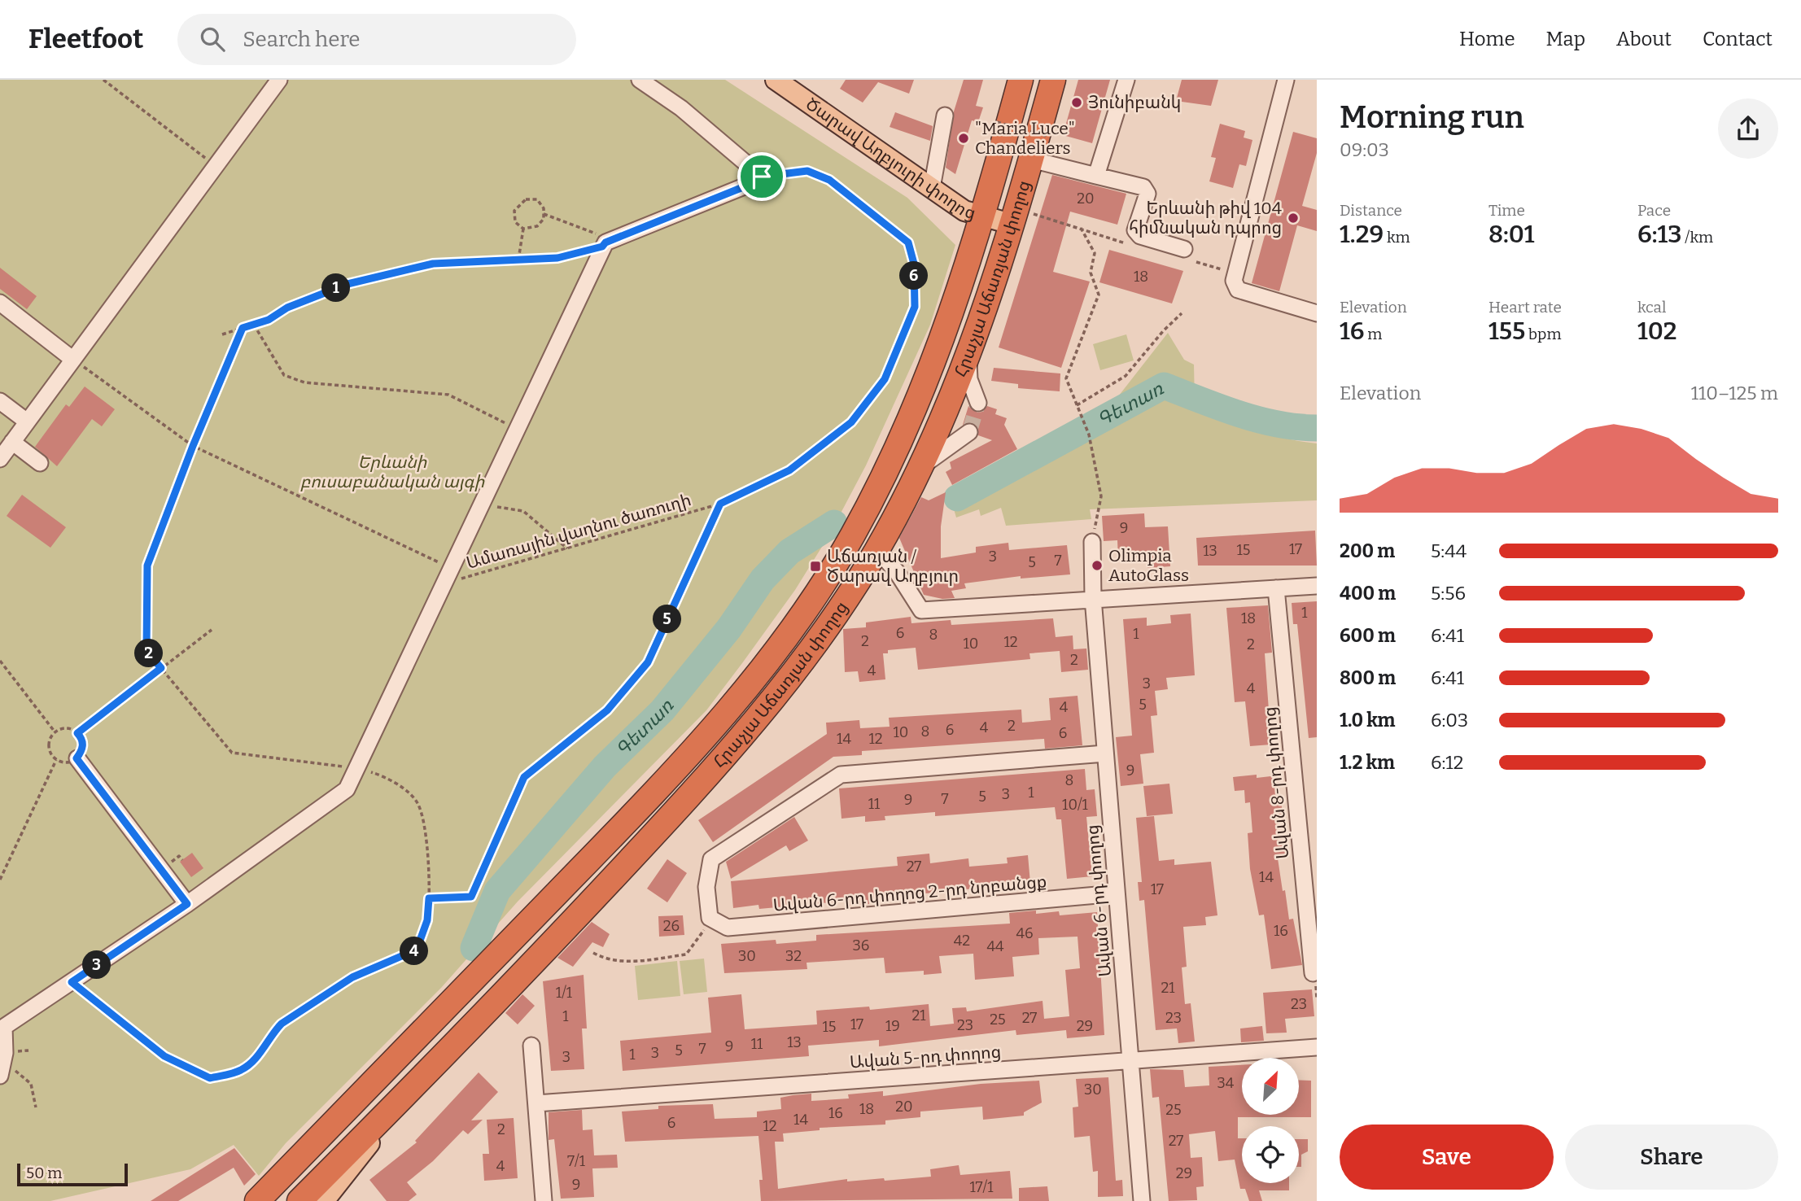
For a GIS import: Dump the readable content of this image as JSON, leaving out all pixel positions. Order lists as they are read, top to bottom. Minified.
{"streets":{"highway":["Հրաչյա Աճառյան փողոց"],"main road":["Ծարավ Աղբյուրի փողոց"],"street":["Ավան 8-րդ փողոց","Ավան 6-րդ փողոց 2-րդ նրբանցք","Ավան 6-րդ փողոց","Ավան 5-րդ փողոց"],"path":["Ամառային վաղնու ծառուղի"]},"crossings":[["Ծարավ Աղբյուրի փողոց","Հրաչյա Աճառյան փողոց"],["Ավան 6-րդ փողոց 2-րդ նրբանցք","Ավան 6-րդ փողոց"],["Ավան 6-րդ փողոց","Ավան 5-րդ փողոց"]],"water":["Գետառ"],"parks":["Երևանի բուսաբանական այգի"],"places":{"other":["Յունիբանկ","\"Maria Luce\" Chandeliers","Երևանի թիվ 104 հիմնական դպրոց","Olimpia AutoGlass"],"transit":["Աճառյան / Ծարավ Աղբյուր"]},"house_numbers":["20","18","9","17","15","13","3","7","5","1","18","6","1","8","2","12","10","2","2","4","3","4","5","4","2","4","6","8","10","6","14","12","9","8","1","3","5","7","9","11","10/1","27","14","17","26","16","46","42","36","44","30","32","21","1/1","23","21","1","27","23","25","17","23","19","29","15","13","11","9","7","5","3","1","3","34","30","20","18","25","16","14","6","12","2","27","7/1","4","29","9","17/1"],"scale_bar":"50 m","north":"top right","page":{"header":"Fleetfoot","search":"Search here","nav":["Home","Map","About","Contact"],"heading":["Morning run","09:03"],"stats":[["Distance","1.29 km"],["Time","8:01"],["Pace","6:13 /km"],["Elevation","16 m"],["Heart rate","155 bpm"],["kcal","102"]],"pins":["6","1","5","2","4","3"],"chart":["Elevation","110–125 m"],"list":[{"name":"200 m","note":"5:44"},{"name":"400 m","note":"5:56"},{"name":"600 m","note":"6:41"},{"name":"800 m","note":"6:41"},{"name":"1.0 km","note":"6:03"},{"name":"1.2 km","note":"6:12"}],"buttons":["Save","Share"],"scale":"50 m"}}
